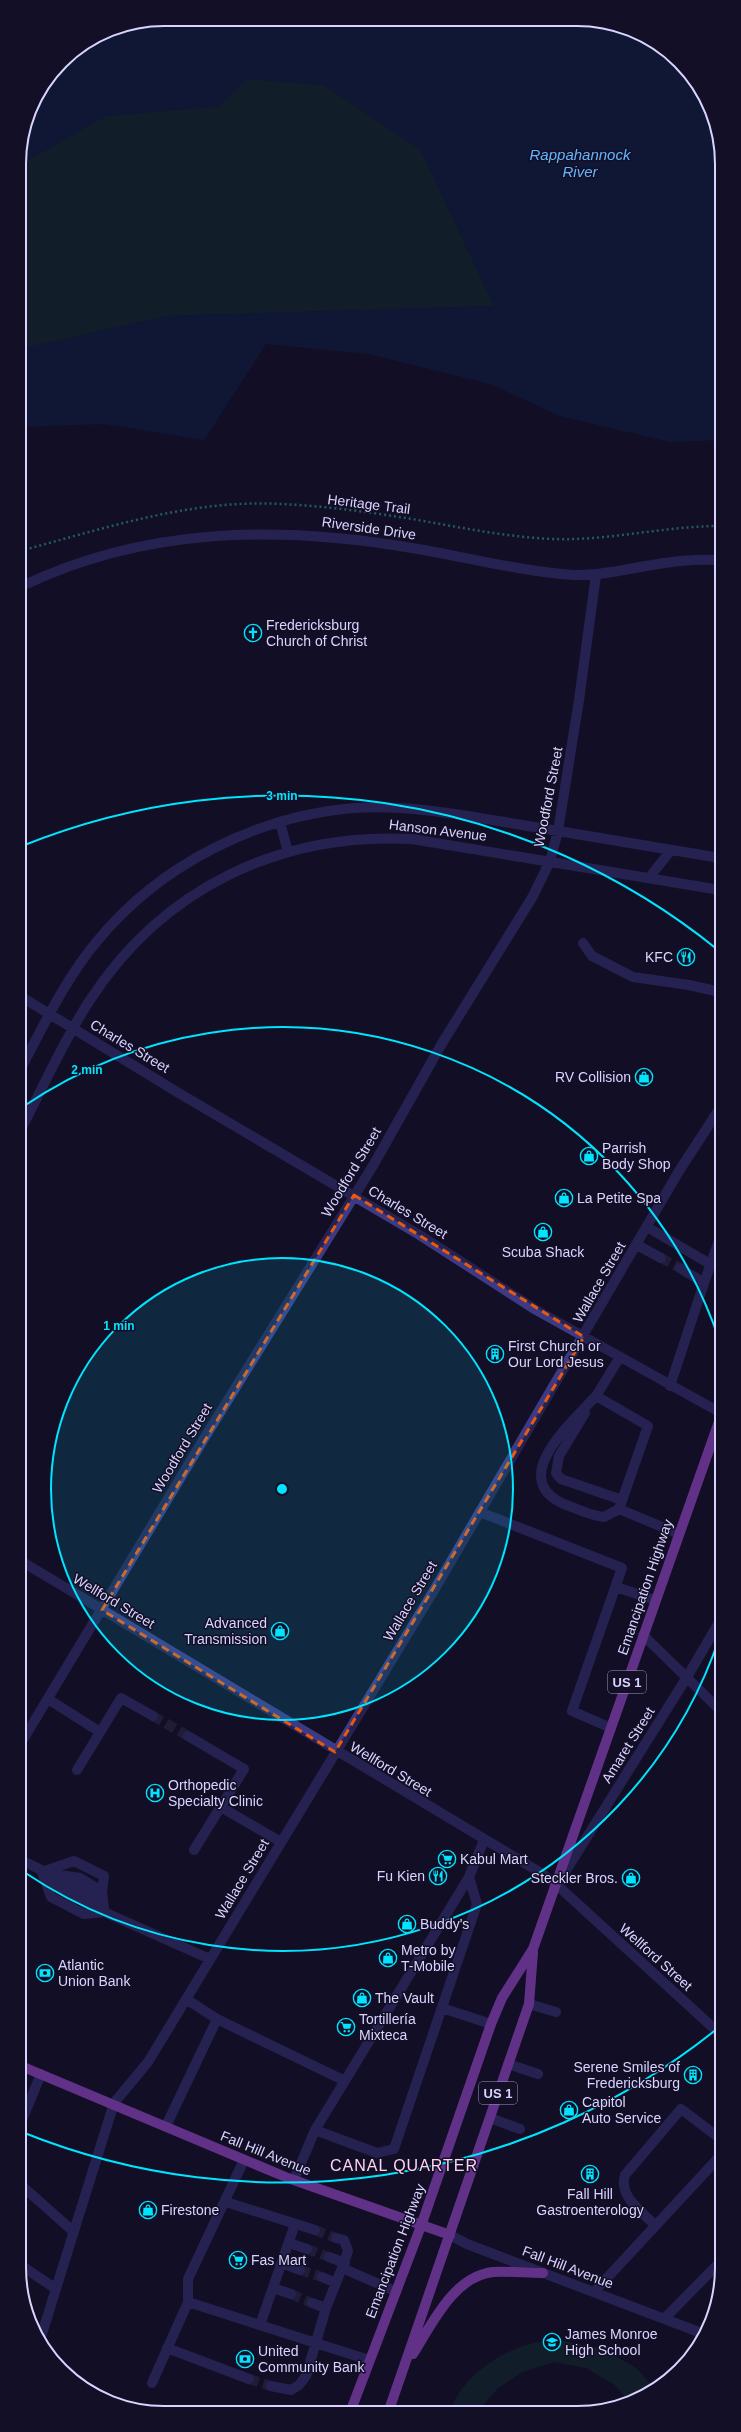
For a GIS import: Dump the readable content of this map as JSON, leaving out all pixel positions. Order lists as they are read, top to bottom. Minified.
{"streets":{"main road":["Emancipation Highway","US 1","Fall Hill Avenue"],"street":["Riverside Drive","Woodford Street","Hanson Avenue","Charles Street","Wallace Street","Wellford Street","Amaret Street"],"path":["Heritage Trail"]},"crossings":[["Riverside Drive","Woodford Street"],["Woodford Street","Hanson Avenue"],["Woodford Street","Charles Street"],["Woodford Street","Wellford Street"],["Hanson Avenue","Charles Street"],["Charles Street","Wallace Street"],["Wallace Street","Wellford Street"],["Wallace Street","Fall Hill Avenue"],["Emancipation Highway","Wellford Street"],["Emancipation Highway","Amaret Street"],["Emancipation Highway","Fall Hill Avenue"],["Wellford Street","Amaret Street"]],"districts":["CANAL QUARTER"],"water":["Rappahannock River"],"places":{"church":["Fredericksburg Church of Christ"],"restaurant":["KFC","Fu Kien"],"shop":["RV Collision","Parrish Body Shop","La Petite Spa","Scuba Shack","Advanced Transmission","Steckler Bros.","Buddy's","Metro by T-Mobile","The Vault","Capitol Auto Service","Firestone"],"building":["First Church or Our Lord Jesus","Serene Smiles of Fredericksburg","Fall Hill Gastroenterology"],"hospital":["Orthopedic Specialty Clinic"],"supermarket":["Kabul Mart","Tortillería Mixteca","Fas Mart"],"bank":["Atlantic Union Bank","United Community Bank"],"school or university":["James Monroe High School"]},"rings":["3 min","2 min","1 min"]}
